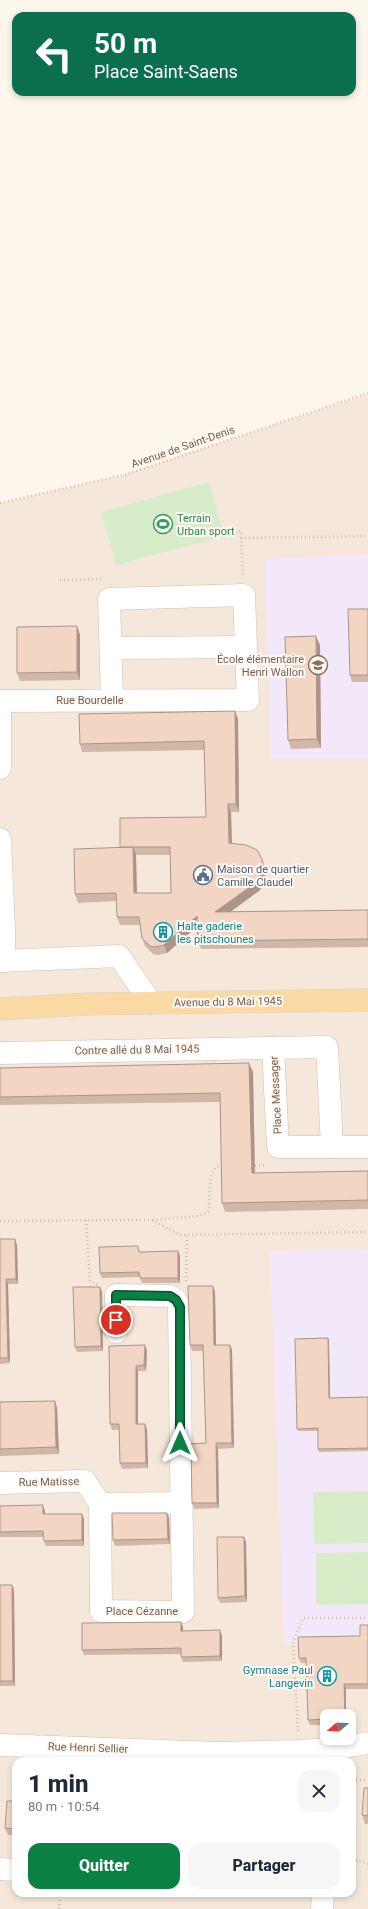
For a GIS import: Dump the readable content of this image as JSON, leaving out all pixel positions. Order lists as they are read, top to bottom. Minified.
{"streets":{"main road":["Avenue du 8 Mai 1945"],"street":["Rue Bourdelle","Contre allé du 8 Mai 1945","Place Messager","Rue Matisse","Place Cézanne","Rue Henri Sellier"],"path":["Avenue de Saint-Denis"]},"crossings":[["Contre allé du 8 Mai 1945","Place Messager"],["Rue Matisse","Place Cézanne"]],"places":{"sports":["Terrain Urban sport"],"school or university":["École élémentaire Henri Wallon"],"public building":["Maison de quartier Camille Claudel"],"building":["Halte gaderie les pitschounes","Gymnase Paul Langevin"]},"north":"left","page":{"turn":["50 m","Place Saint-Saens"],"heading":["1 min","80 m · 10:54"],"buttons":["Quitter","Partager"]}}
